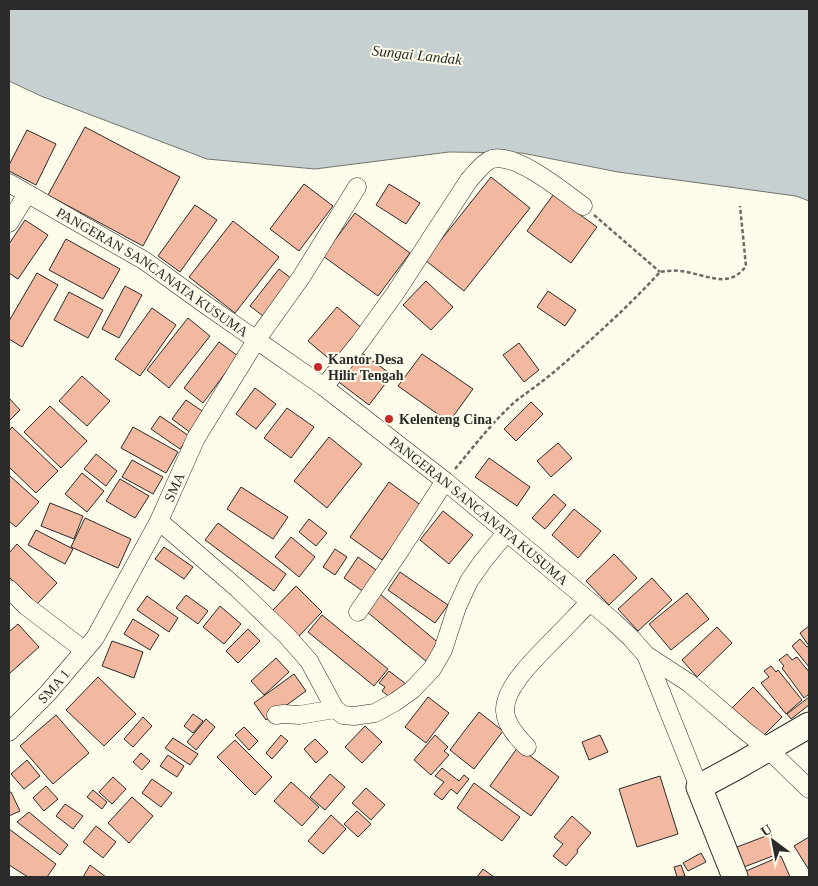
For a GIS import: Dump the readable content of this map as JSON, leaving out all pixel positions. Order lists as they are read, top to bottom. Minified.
{"streets":{"street":["PANGERAN SANCANATA KUSUMA","SMA","SMA 1"]},"crossings":[["PANGERAN SANCANATA KUSUMA","SMA"],["SMA","SMA 1"]],"water":["Sungai Landak"],"places":["Kantor Desa Hilir Tengah","Kelenteng Cina"],"north":"top left"}
